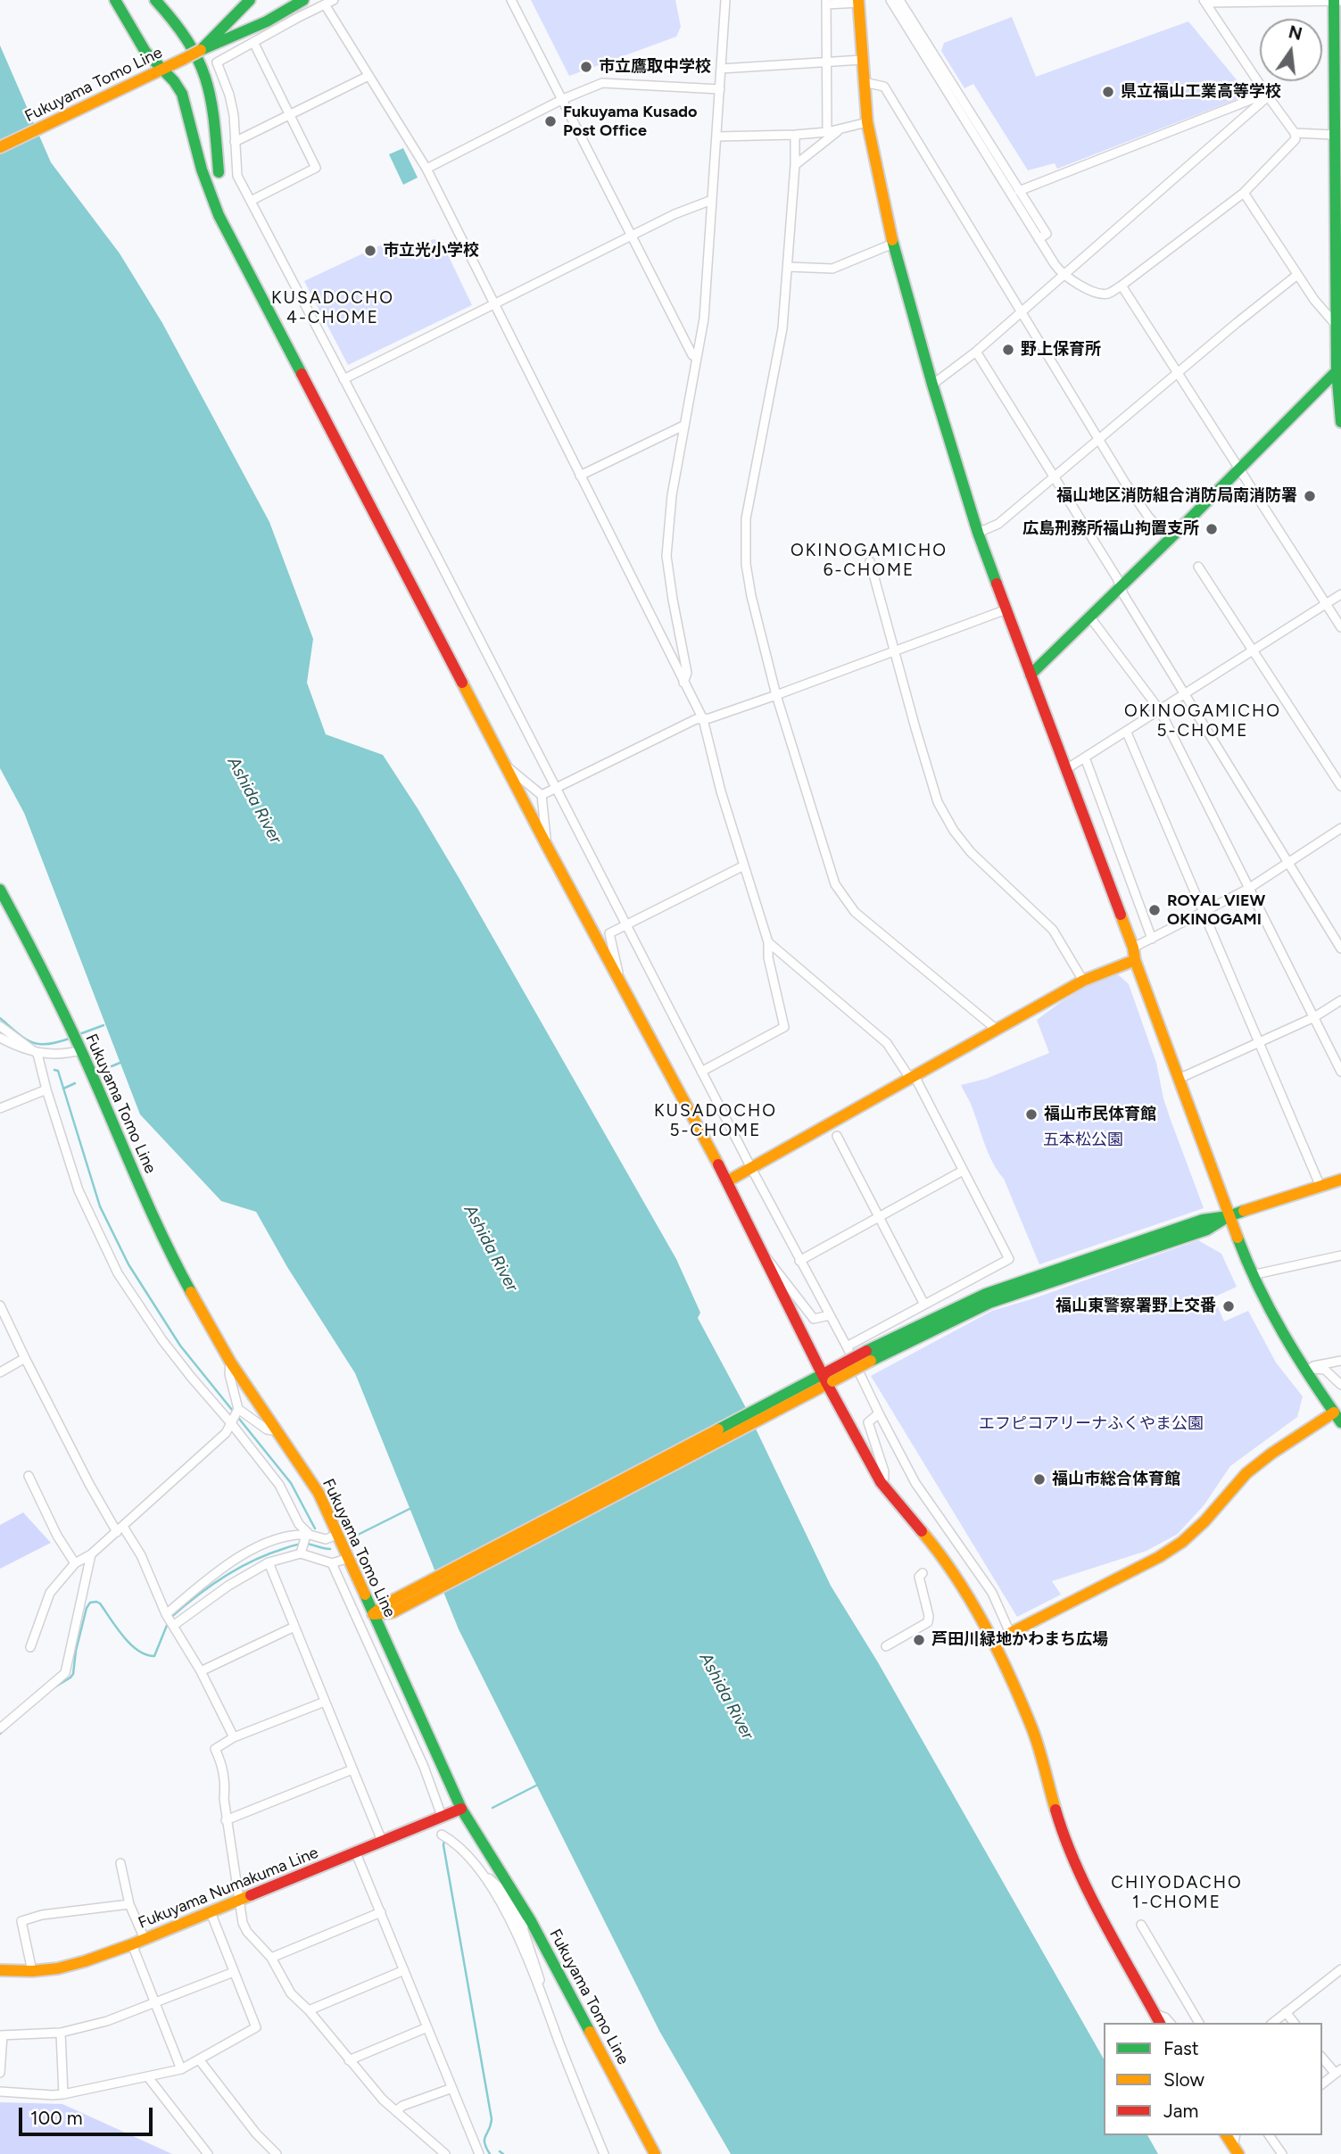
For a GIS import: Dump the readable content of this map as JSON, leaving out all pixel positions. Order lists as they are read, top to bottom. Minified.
{"streets":{"street":["Fukuyama Tomo Line","Fukuyama Numakuma Line"]},"crossings":[["Fukuyama Tomo Line","Fukuyama Numakuma Line"]],"districts":["KUSADOCHO 4-CHOME","OKINOGAMICHO 6-CHOME","OKINOGAMICHO 5-CHOME","KUSADOCHO 5-CHOME","CHIYODACHO 1-CHOME"],"water":["Ashida River"],"parks":["五本松公園","エフピコアリーナふくやま公園"],"places":["市立鷹取中学校","県立福山工業高等学校","Fukuyama Kusado Post Office","市立光小学校","野上保育所","福山地区消防組合消防局南消防署","広島刑務所福山拘置支所","ROYAL VIEW OKINOGAMI","福山市民体育館","福山東警察署野上交番","福山市総合体育館","芦田川緑地かわまち広場"],"legend":["Fast","Slow","Jam"],"scale_bar":"100 m","north":"top"}
